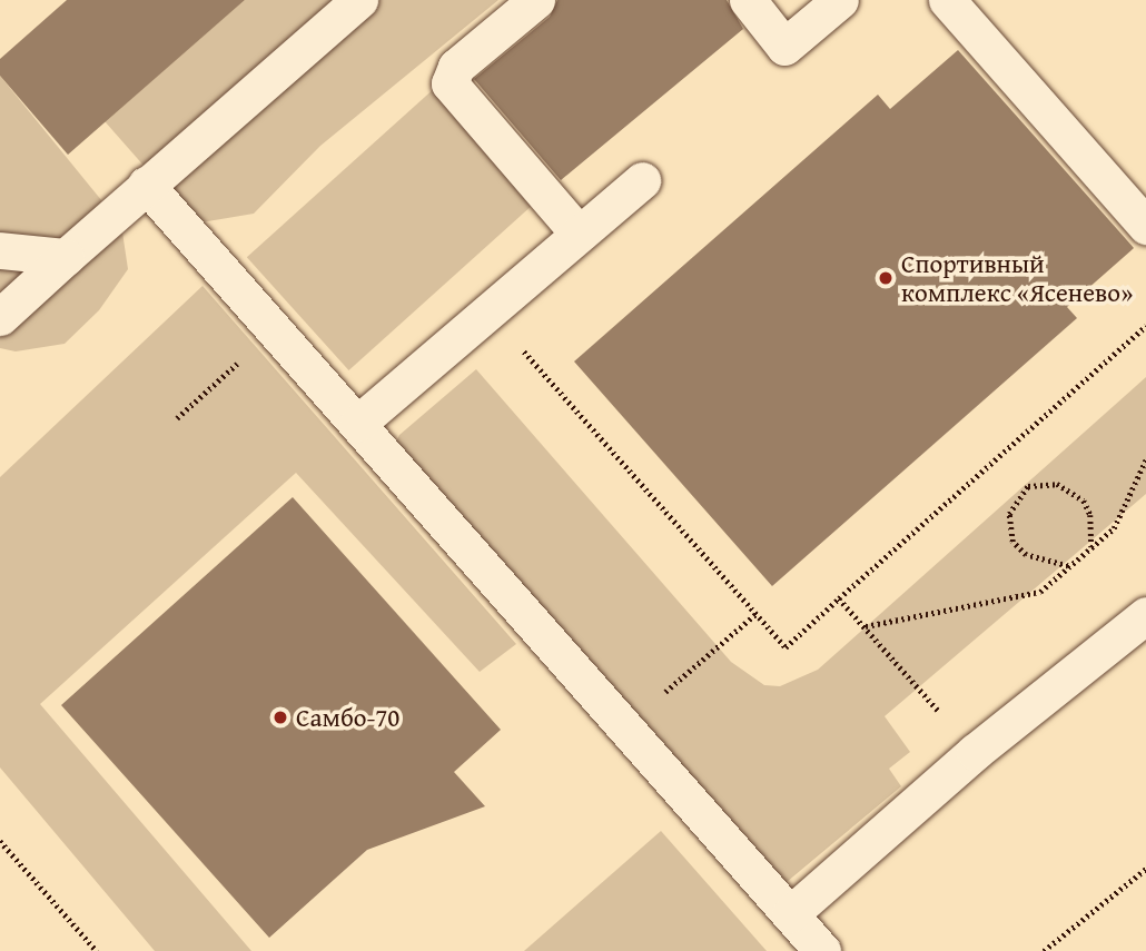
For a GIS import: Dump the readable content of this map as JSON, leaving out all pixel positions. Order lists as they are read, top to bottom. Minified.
{"places":["Спортивный комплекс «Ясенево»","Самбо-70"]}
